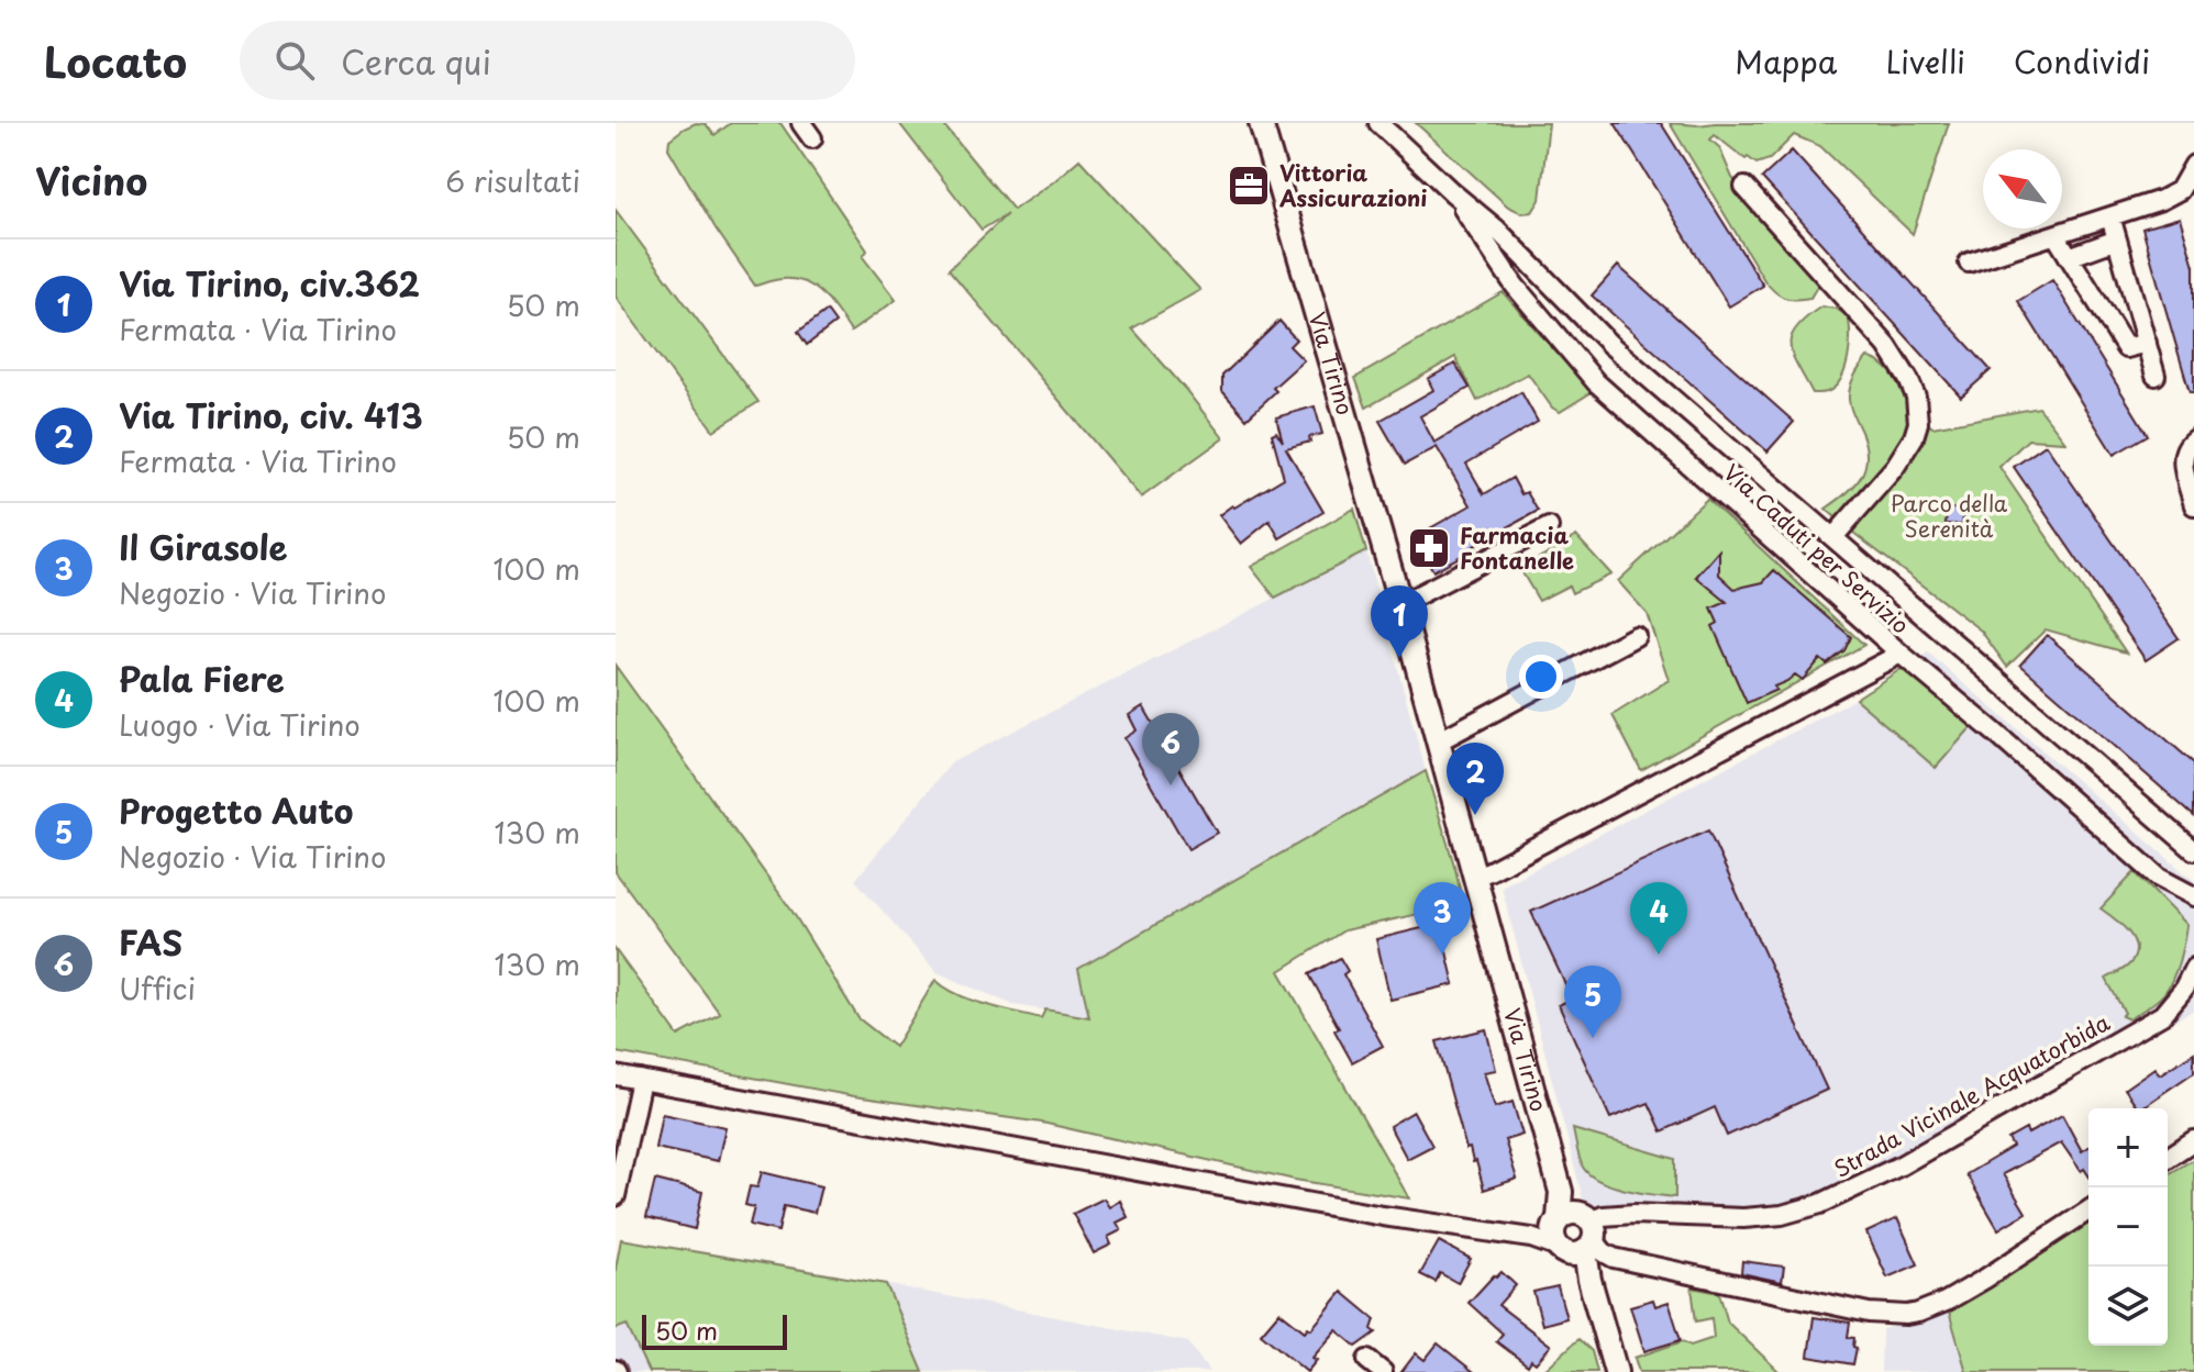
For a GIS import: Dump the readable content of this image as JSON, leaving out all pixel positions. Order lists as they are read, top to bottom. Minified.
{"streets":{"street":["Via Tirino","Via Caduti per Servizio","Strada Vicinale Acquatorbida"]},"crossings":[["Via Tirino","Strada Vicinale Acquatorbida"]],"parks":["Parco della Serenità"],"places":{"office":["Vittoria Assicurazioni"],"pharmacy":["Farmacia Fontanelle"]},"scale_bar":"50 m","north":"top left","page":{"header":"Locato","search":"Cerca qui","nav":["Mappa","Livelli","Condividi"],"heading":["Vicino","6 risultati"],"list":[{"mark":"1","name":"Via Tirino, civ.362","note":"Fermata · Via Tirino","value":"50 m"},{"mark":"2","name":"Via Tirino, civ. 413","note":"Fermata · Via Tirino","value":"50 m"},{"mark":"3","name":"Il Girasole","note":"Negozio · Via Tirino","value":"100 m"},{"mark":"4","name":"Pala Fiere","note":"Luogo · Via Tirino","value":"100 m"},{"mark":"5","name":"Progetto Auto","note":"Negozio · Via Tirino","value":"130 m"},{"mark":"6","name":"FAS","note":"Uffici","value":"130 m"}],"pins":["1","6","2","3","4","5"],"map_buttons":["+","−"],"scale":"50 m"}}
